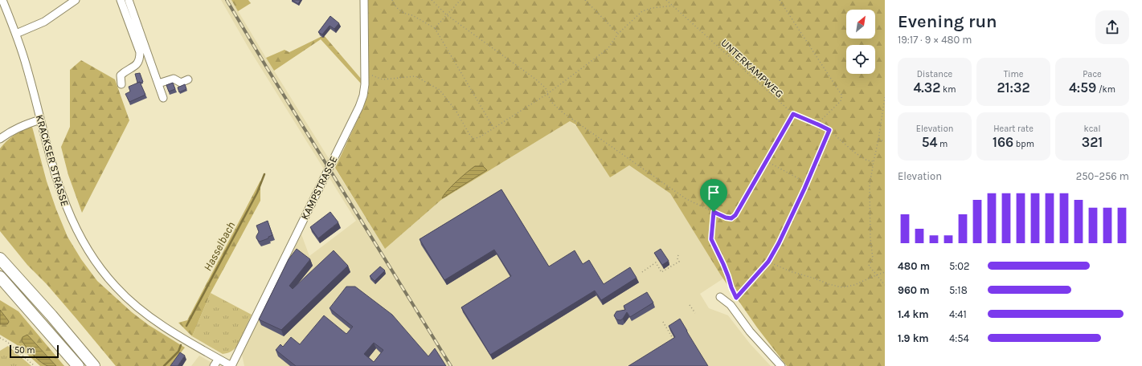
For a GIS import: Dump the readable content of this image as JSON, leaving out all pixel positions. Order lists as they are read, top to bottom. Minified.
{"streets":{"street":["KRACKSER STRASSE","KAMPSTRASSE"],"path":["UNTERKAMPWEG"]},"crossings":[["KRACKSER STRASSE","KAMPSTRASSE"]],"water":["Hasselbach"],"scale_bar":"50 m","north":"top right","page":{"heading":["Evening run","19:17 · 9 × 480 m"],"stats":[["Distance","4.32 km"],["Time","21:32"],["Pace","4:59 /km"],["Elevation","54 m"],["Heart rate","166 bpm"],["kcal","321"]],"chart":["Elevation","250–256 m"],"list":[{"name":"480 m","note":"5:02"},{"name":"960 m","note":"5:18"},{"name":"1.4 km","note":"4:41"},{"name":"1.9 km","note":"4:54"}],"scale":"50 m"}}
